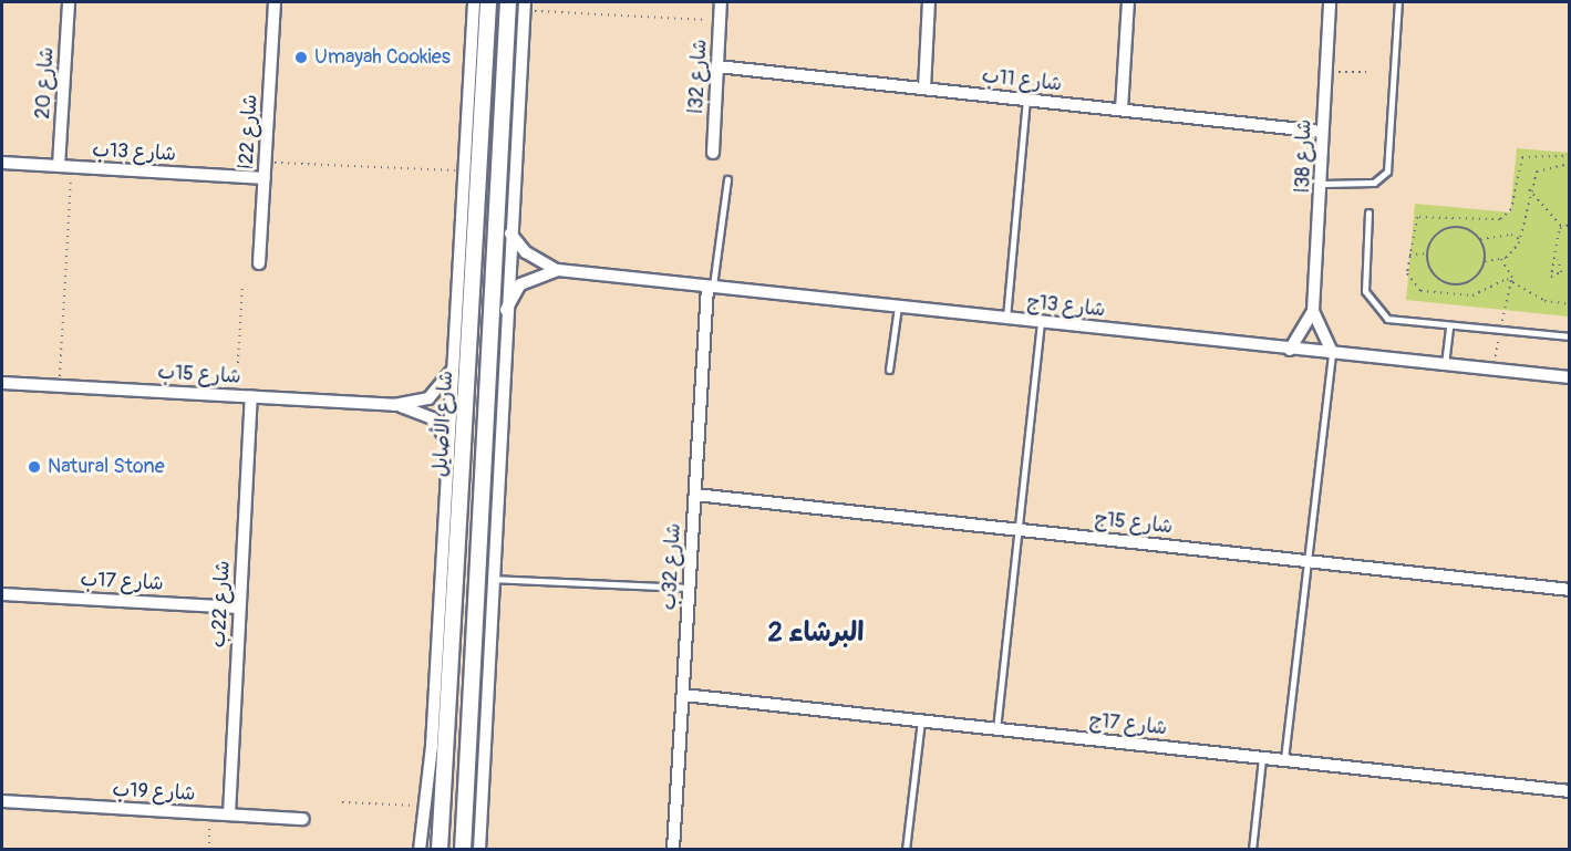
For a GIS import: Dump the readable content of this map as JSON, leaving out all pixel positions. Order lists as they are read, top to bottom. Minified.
{"streets":{"street":["شارع 32ا","شارع 11ب","شارع 20","شارع 22ا","شارع 13ب","شارع 38ا","شارع 13ج","شارع 15ب","شارع الأصايل","شارع 15ج","شارع 32ب","شارع 17ب","شارع 22ب","شارع 17ج","شارع 19ب"]},"crossings":[["شارع 32ا","شارع 11ب"],["شارع 11ب","شارع 38ا"],["شارع 20","شارع 13ب"],["شارع 22ا","شارع 13ب"],["شارع 38ا","شارع 13ج"],["شارع 13ج","شارع 32ب"],["شارع 15ب","شارع 22ب"],["شارع 15ج","شارع 32ب"],["شارع 32ب","شارع 17ج"],["شارع 17ب","شارع 22ب"],["شارع 22ب","شارع 19ب"]],"districts":["البرشاء 2"],"places":["Umayah Cookies","Natural Stone"]}
